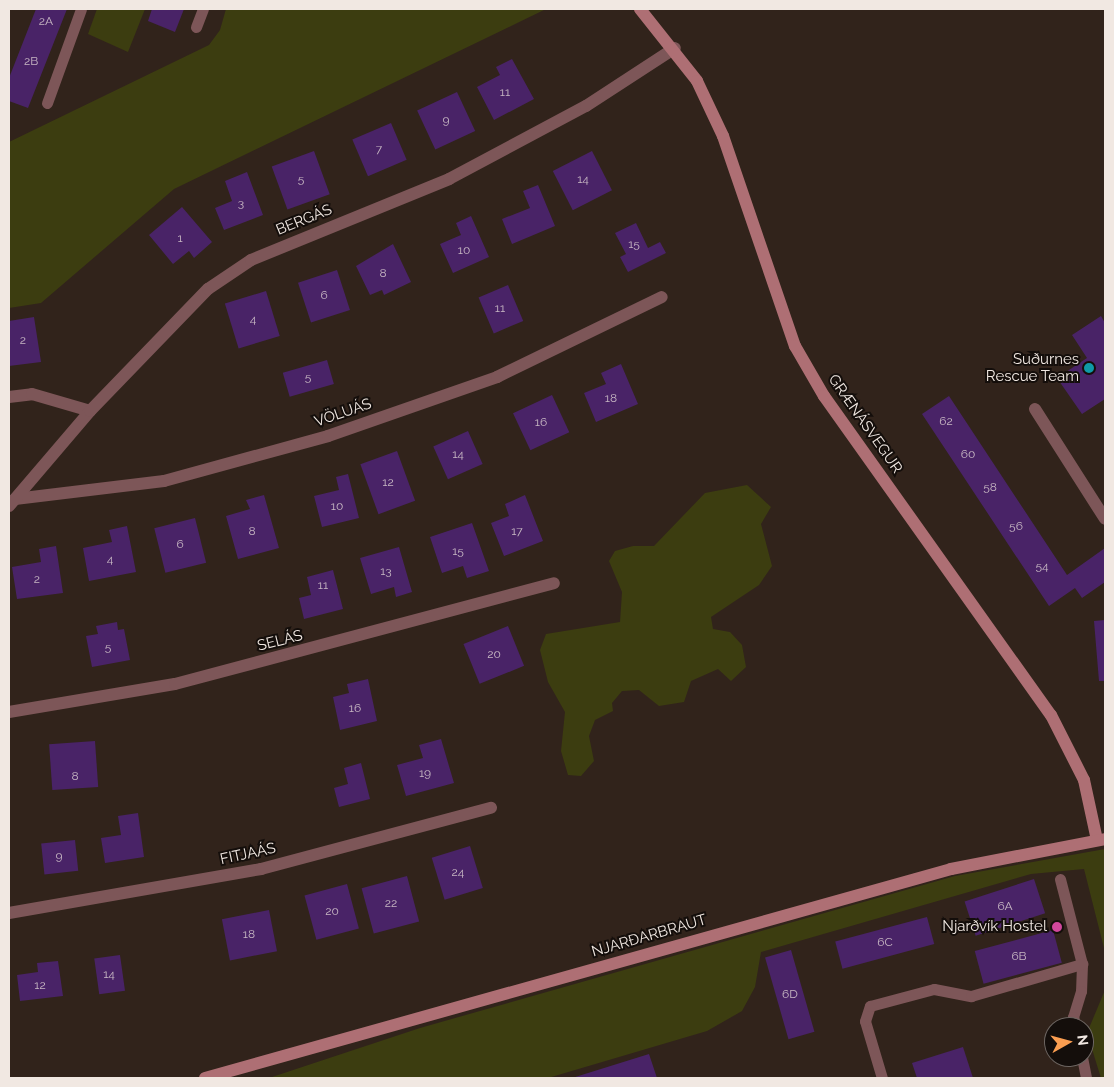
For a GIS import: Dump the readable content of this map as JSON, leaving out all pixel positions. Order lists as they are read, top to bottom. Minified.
{"streets":{"street":["BERGÁS","VÖLUÁS","GRÆNÁSVEGUR","SELÁS","FITJAÁS","NJARÐARBRAUT"]},"crossings":[["BERGÁS","VÖLUÁS"],["BERGÁS","GRÆNÁSVEGUR"],["GRÆNÁSVEGUR","NJARÐARBRAUT"]],"places":["Suðurnes Rescue Team","Njarðvík Hostel"],"house_numbers":["2A","2B","11","9","7","5","14","3","1","15","10","8","6","11","4","2","5","18","62","16","14","60","12","58","10","56","8","17","6","15","4","54","13","2","11","5","20","16","19","8","9","24","22","6A","20","18","6C","6B","14","12","6D"],"north":"right"}
